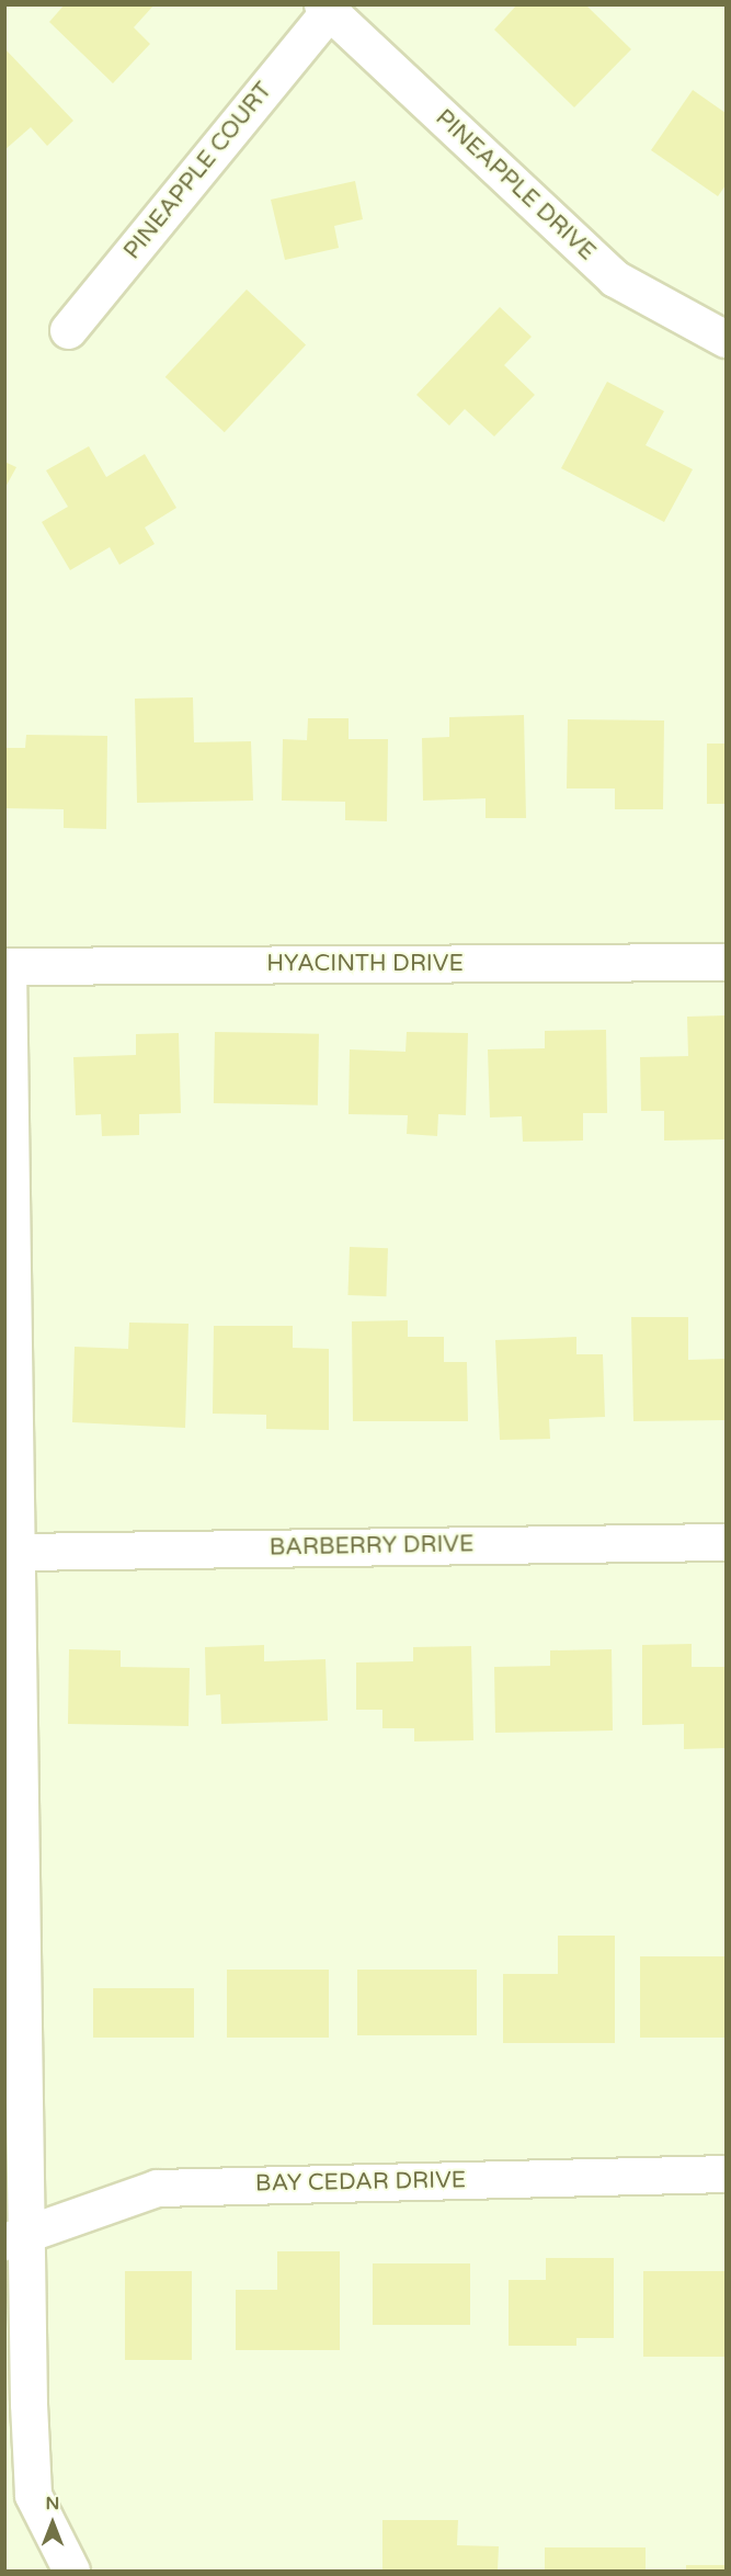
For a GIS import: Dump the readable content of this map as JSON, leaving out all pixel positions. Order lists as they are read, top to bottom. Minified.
{"streets":{"street":["PINEAPPLE COURT","PINEAPPLE DRIVE","HYACINTH DRIVE","BARBERRY DRIVE","BAY CEDAR DRIVE"]},"crossings":[["PINEAPPLE COURT","PINEAPPLE DRIVE"]],"north":"top"}
